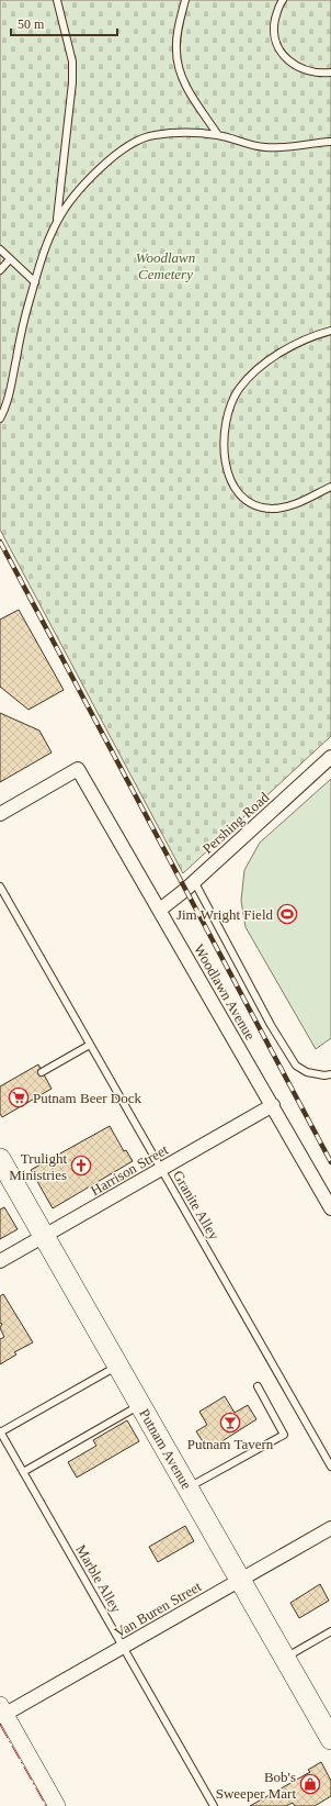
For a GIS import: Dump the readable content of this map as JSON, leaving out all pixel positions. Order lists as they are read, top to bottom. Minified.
{"streets":{"main road":["Putnam Avenue"],"street":["Pershing Road","Woodlawn Avenue","Harrison Street","Van Buren Street"],"lane":["Granite Alley","Marble Alley"]},"crossings":[["Pershing Road","Woodlawn Avenue"],["Woodlawn Avenue","Harrison Street"],["Harrison Street","Granite Alley"],["Harrison Street","Putnam Avenue"],["Putnam Avenue","Van Buren Street"],["Marble Alley","Van Buren Street"]],"parks":["Woodlawn Cemetery"],"places":{"sports":["Jim Wright Field"],"supermarket":["Putnam Beer Dock"],"church":["Trulight Ministries"],"bar":["Putnam Tavern"],"shop":["Bob's Sweeper Mart"]},"scale_bar":"50 m"}
